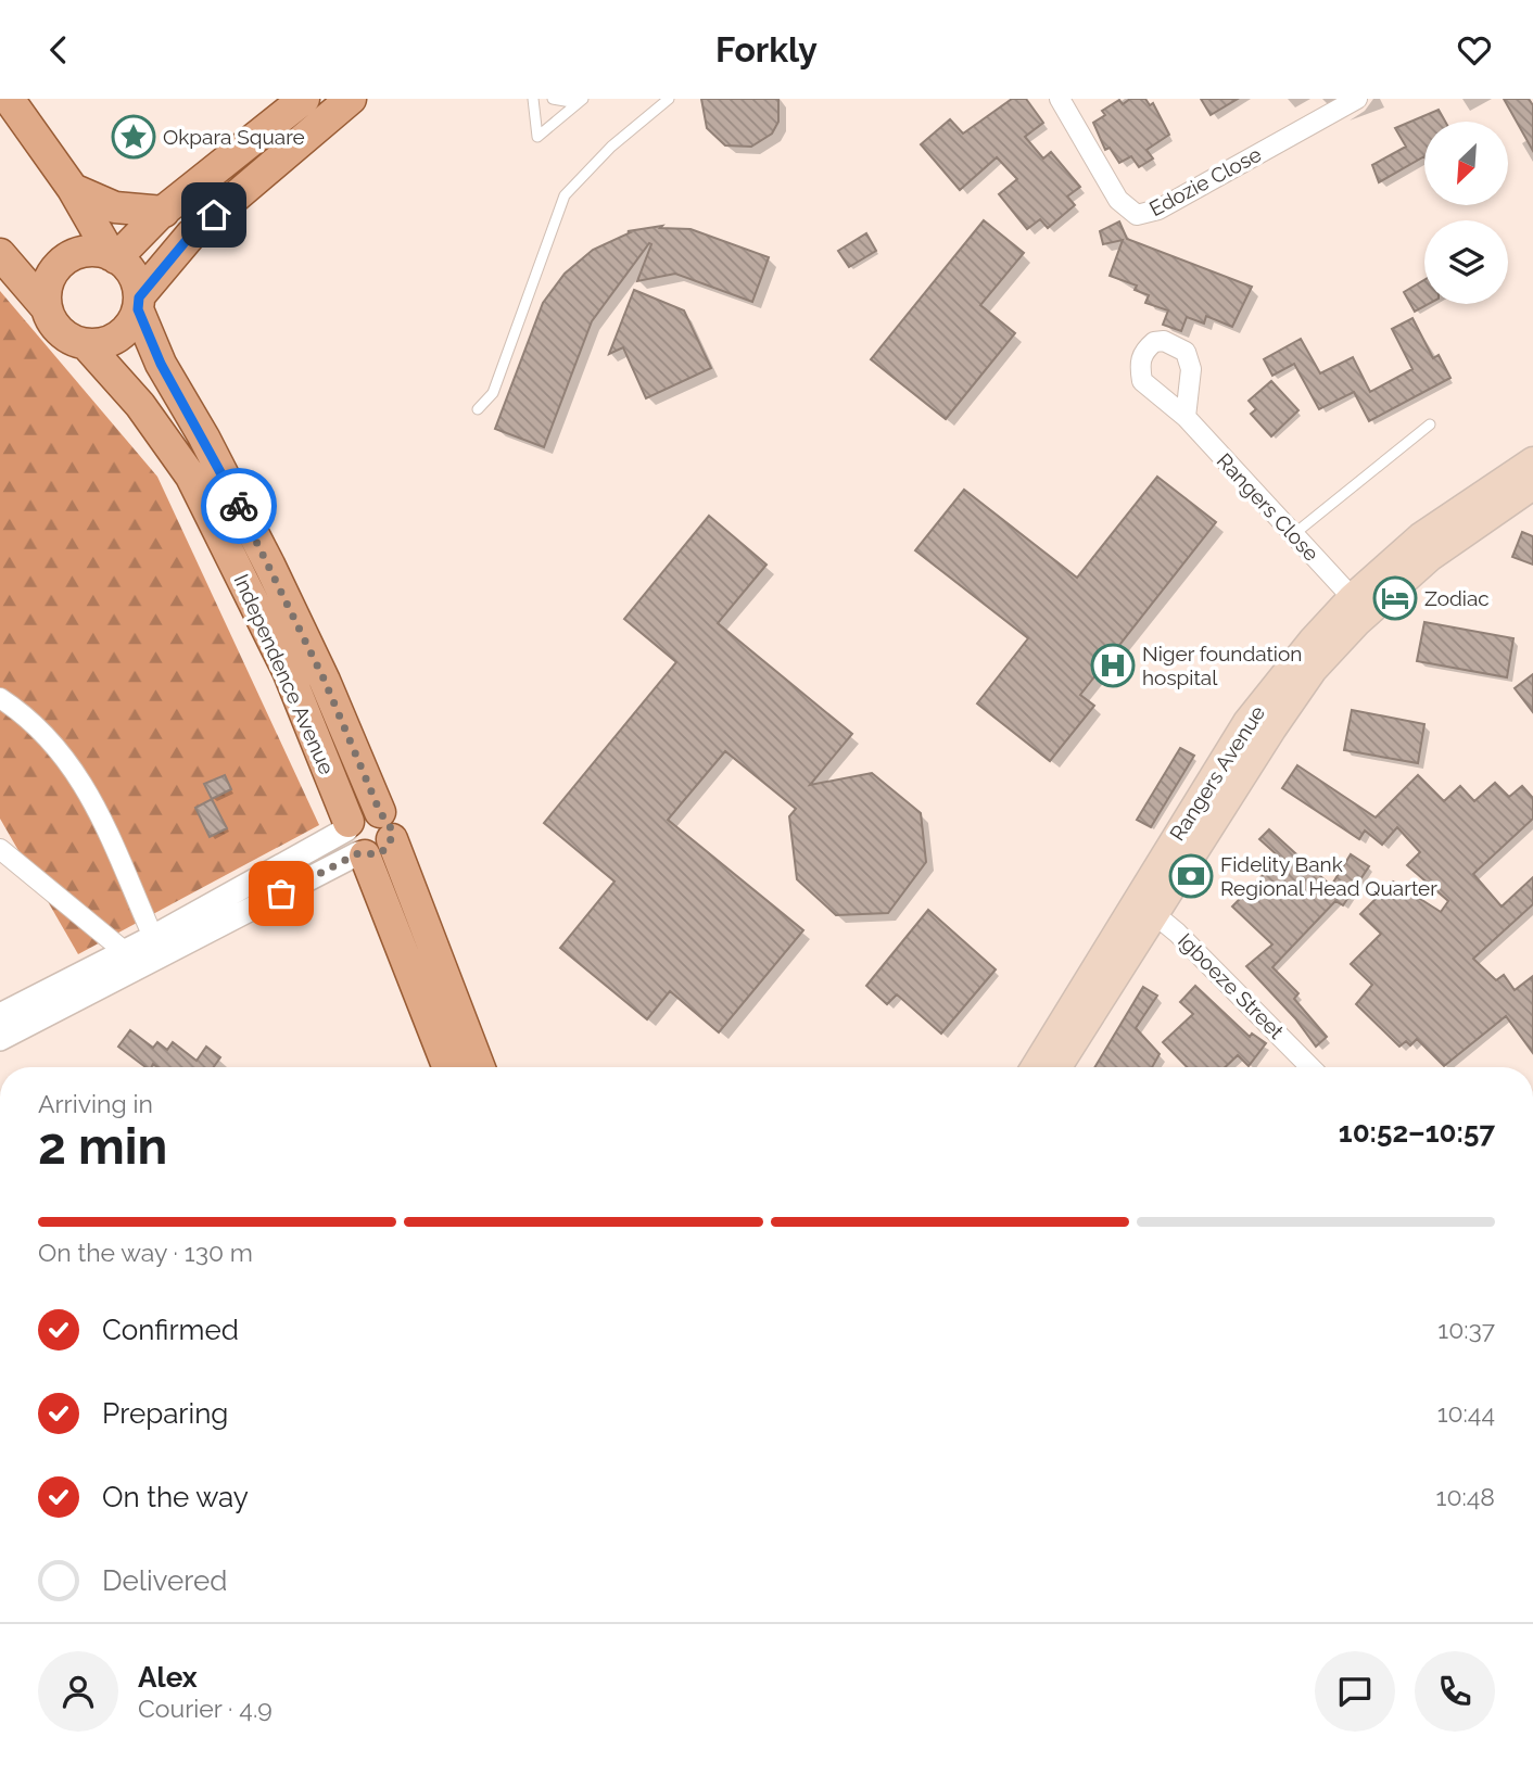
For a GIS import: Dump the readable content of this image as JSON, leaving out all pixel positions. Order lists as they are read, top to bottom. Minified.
{"streets":{"main road":["Independence Avenue","Rangers Avenue"],"street":["Edozie Close","Rangers Close","Igboeze Street"]},"crossings":[["Rangers Close","Rangers Avenue"],["Rangers Avenue","Igboeze Street"]],"places":{"place":["Okpara Square"],"hotel":["Zodiac"],"hospital":["Niger foundation hospital"],"bank":["Fidelity Bank Regional Head Quarter"]},"north":"bottom left","page":{"header":"Forkly","heading":["2 min","Arriving in","10:52–10:57"],"panel":["Alex","Courier · 4.9"],"bar":"On the way · 130 m","list":[["Confirmed","10:37"],["Preparing","10:44"],["On the way","10:48"],"Delivered"]}}
